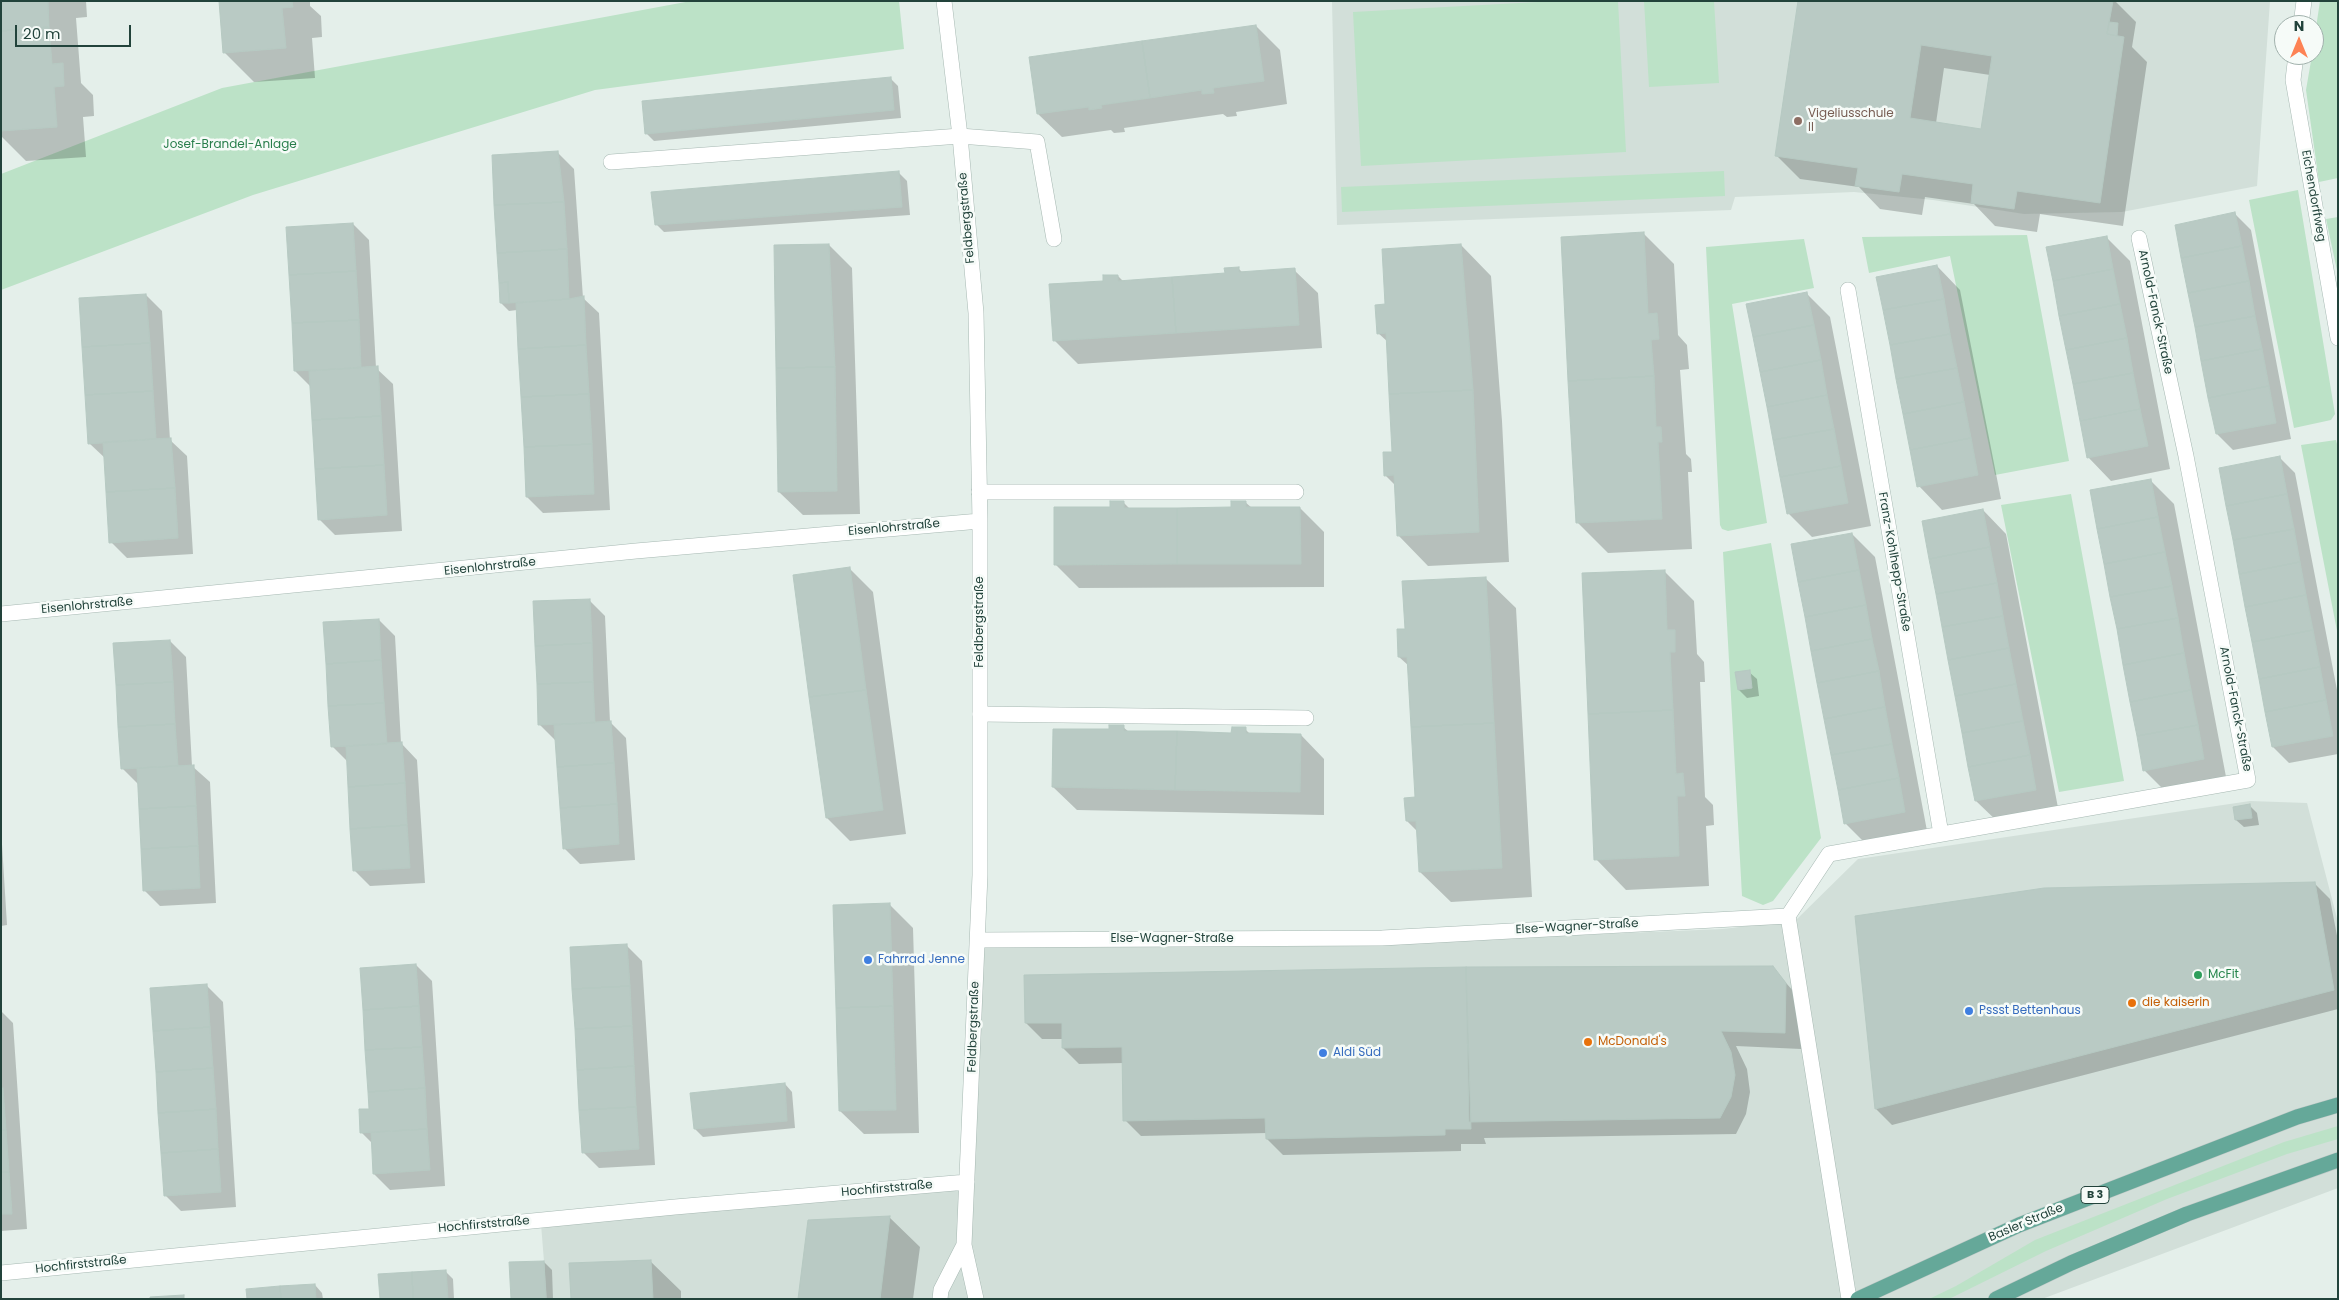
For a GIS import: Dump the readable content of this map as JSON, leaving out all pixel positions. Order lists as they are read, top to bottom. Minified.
{"streets":{"main road":["B 3","Basler Straße"],"street":["Eichendorffweg","Feldbergstraße","Arnold-Fanck-Straße","Eisenlohrstraße","Franz-Kohlhepp-Straße","Else-Wagner-Straße","Hochfirststraße"]},"crossings":[["Feldbergstraße","Eisenlohrstraße"],["Feldbergstraße","Else-Wagner-Straße"],["Feldbergstraße","Hochfirststraße"],["Arnold-Fanck-Straße","Franz-Kohlhepp-Straße"],["Arnold-Fanck-Straße","Else-Wagner-Straße"]],"parks":["Josef-Brandel-Anlage"],"places":["Vigeliusschule II","Fahrrad Jenne","McFit","die kaiserin","Pssst Bettenhaus","McDonald's","Aldi Süd"],"scale_bar":"20 m","north":"top"}
